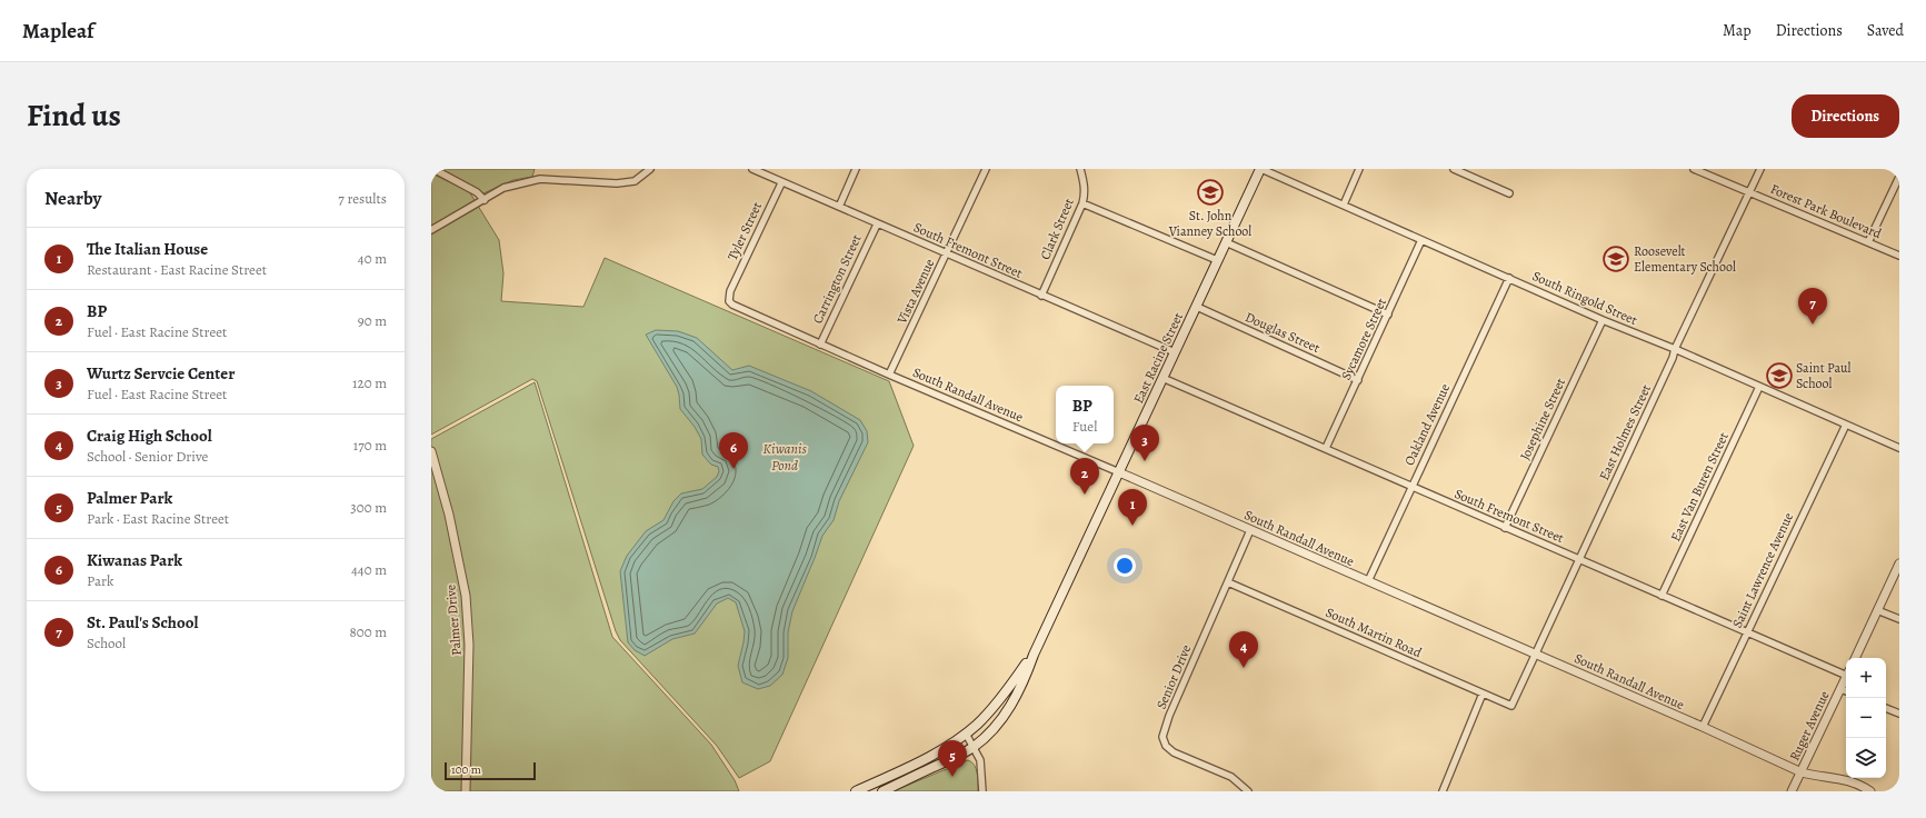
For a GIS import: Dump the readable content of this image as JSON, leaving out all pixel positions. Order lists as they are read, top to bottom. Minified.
{"streets":{"main road":["East Racine Street"],"street":["Forest Park Boulevard","Clark Street","Tyler Street","South Fremont Street","Carrington Street","Vista Avenue","South Ringold Street","Douglas Street","Sycamore Street","South Randall Avenue","Josephine Street","Oakland Avenue","East Holmes Street","East Van Buren Street","Saint Lawrence Avenue","Palmer Drive","South Martin Road","Senior Drive","Ruger Avenue"]},"crossings":[["Forest Park Boulevard","East Holmes Street"],["Clark Street","South Fremont Street"],["Tyler Street","South Fremont Street"],["Tyler Street","South Randall Avenue"],["South Fremont Street","Carrington Street"],["South Fremont Street","Vista Avenue"],["South Fremont Street","Sycamore Street"],["South Fremont Street","East Racine Street"],["South Fremont Street","Josephine Street"],["South Fremont Street","Oakland Avenue"],["South Fremont Street","East Holmes Street"],["South Fremont Street","East Van Buren Street"],["South Fremont Street","Saint Lawrence Avenue"],["Carrington Street","South Randall Avenue"],["Vista Avenue","South Randall Avenue"],["South Ringold Street","Sycamore Street"],["South Ringold Street","East Racine Street"],["South Ringold Street","Josephine Street"],["South Ringold Street","Oakland Avenue"],["South Ringold Street","East Holmes Street"],["South Ringold Street","East Van Buren Street"],["South Ringold Street","Saint Lawrence Avenue"],["Douglas Street","Sycamore Street"],["Douglas Street","East Racine Street"],["East Racine Street","South Randall Avenue"],["South Randall Avenue","Oakland Avenue"],["South Randall Avenue","East Holmes Street"],["South Randall Avenue","Saint Lawrence Avenue"],["South Randall Avenue","Senior Drive"],["South Randall Avenue","Ruger Avenue"],["East Holmes Street","South Martin Road"],["South Martin Road","Senior Drive"]],"water":["Kiwanis Pond"],"places":{"school or university":["St. John Vianney School","Roosevelt Elementary School","Saint Paul School"]},"scale_bar":"100 m","page":{"header":"Mapleaf","nav":["Map","Directions","Saved"],"title":"Find us","buttons":"Directions","heading":["Nearby","7 results"],"list":[{"mark":"1","name":"The Italian House","note":"Restaurant · East Racine Street","value":"40 m"},{"mark":"2","name":"BP","note":"Fuel · East Racine Street","value":"90 m"},{"mark":"3","name":"Wurtz Servcie Center","note":"Fuel · East Racine Street","value":"120 m"},{"mark":"4","name":"Craig High School","note":"School · Senior Drive","value":"170 m"},{"mark":"5","name":"Palmer Park","note":"Park · East Racine Street","value":"300 m"},{"mark":"6","name":"Kiwanas Park","note":"Park","value":"440 m"},{"mark":"7","name":"St. Paul's School","note":"School","value":"800 m"}],"pins":["7","3","6","2","1","4","5"],"popup":["BP","Fuel"],"map_buttons":["+","−"],"scale":"100 m"}}
